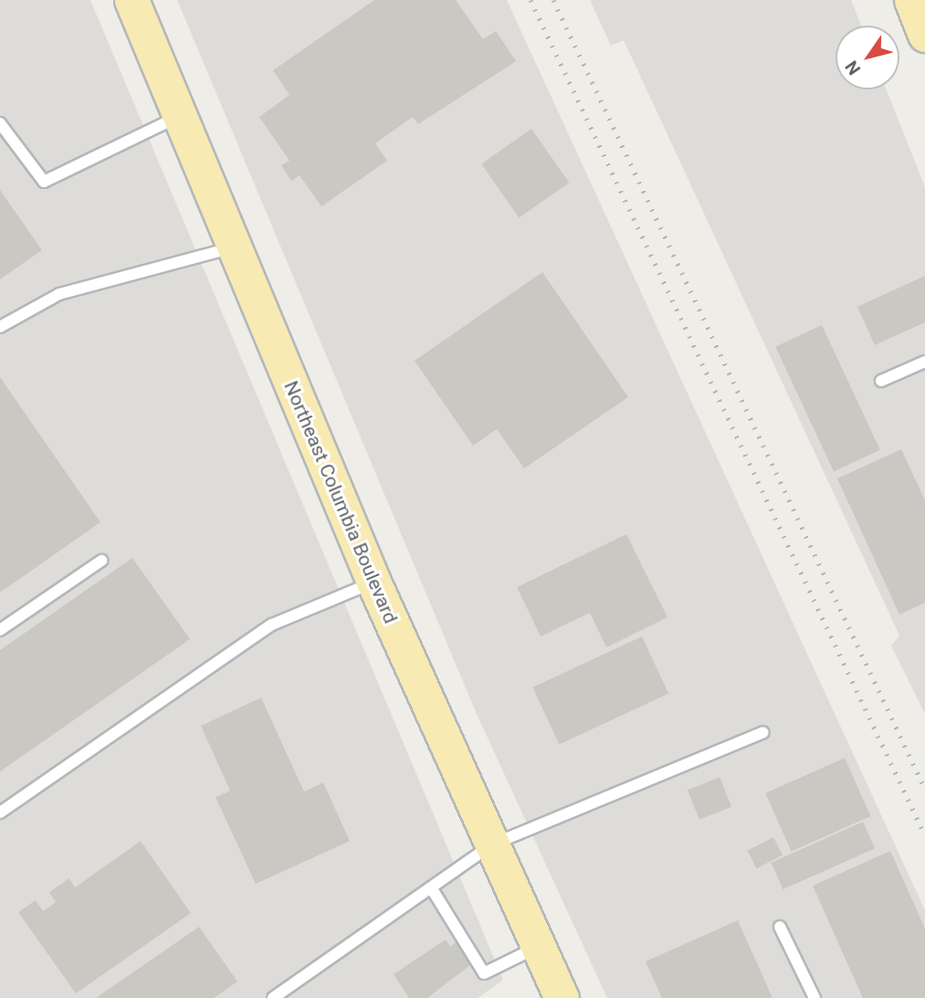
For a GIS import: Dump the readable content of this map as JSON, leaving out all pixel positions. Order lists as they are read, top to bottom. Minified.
{"streets":{"main road":["Northeast Columbia Boulevard"]},"north":"bottom left"}
